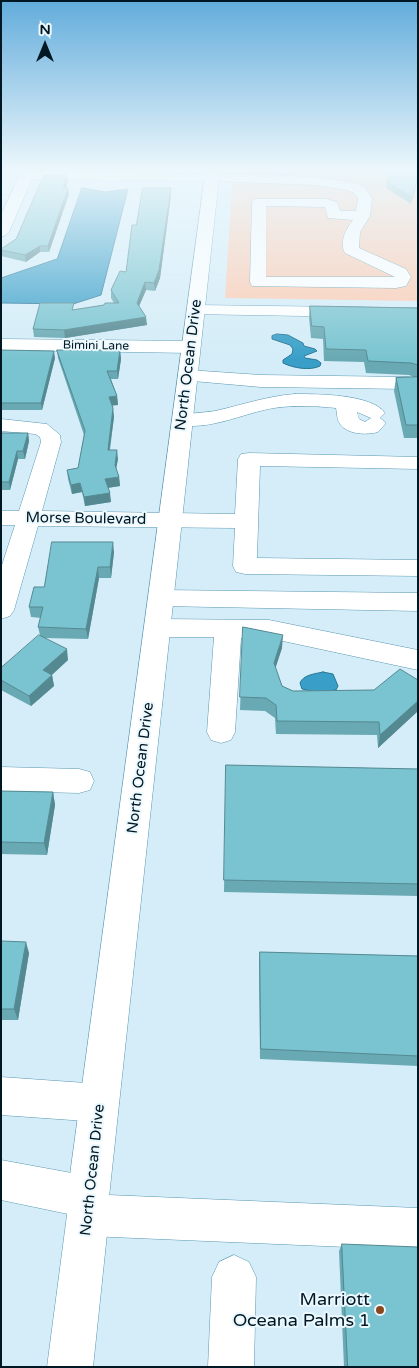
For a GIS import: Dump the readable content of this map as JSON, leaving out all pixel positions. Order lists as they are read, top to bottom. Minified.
{"streets":{"main road":["Bimini Lane","North Ocean Drive","Morse Boulevard"]},"crossings":[["Bimini Lane","North Ocean Drive"],["North Ocean Drive","Morse Boulevard"]],"places":["Marriott Oceana Palms 1"],"north":"top"}
